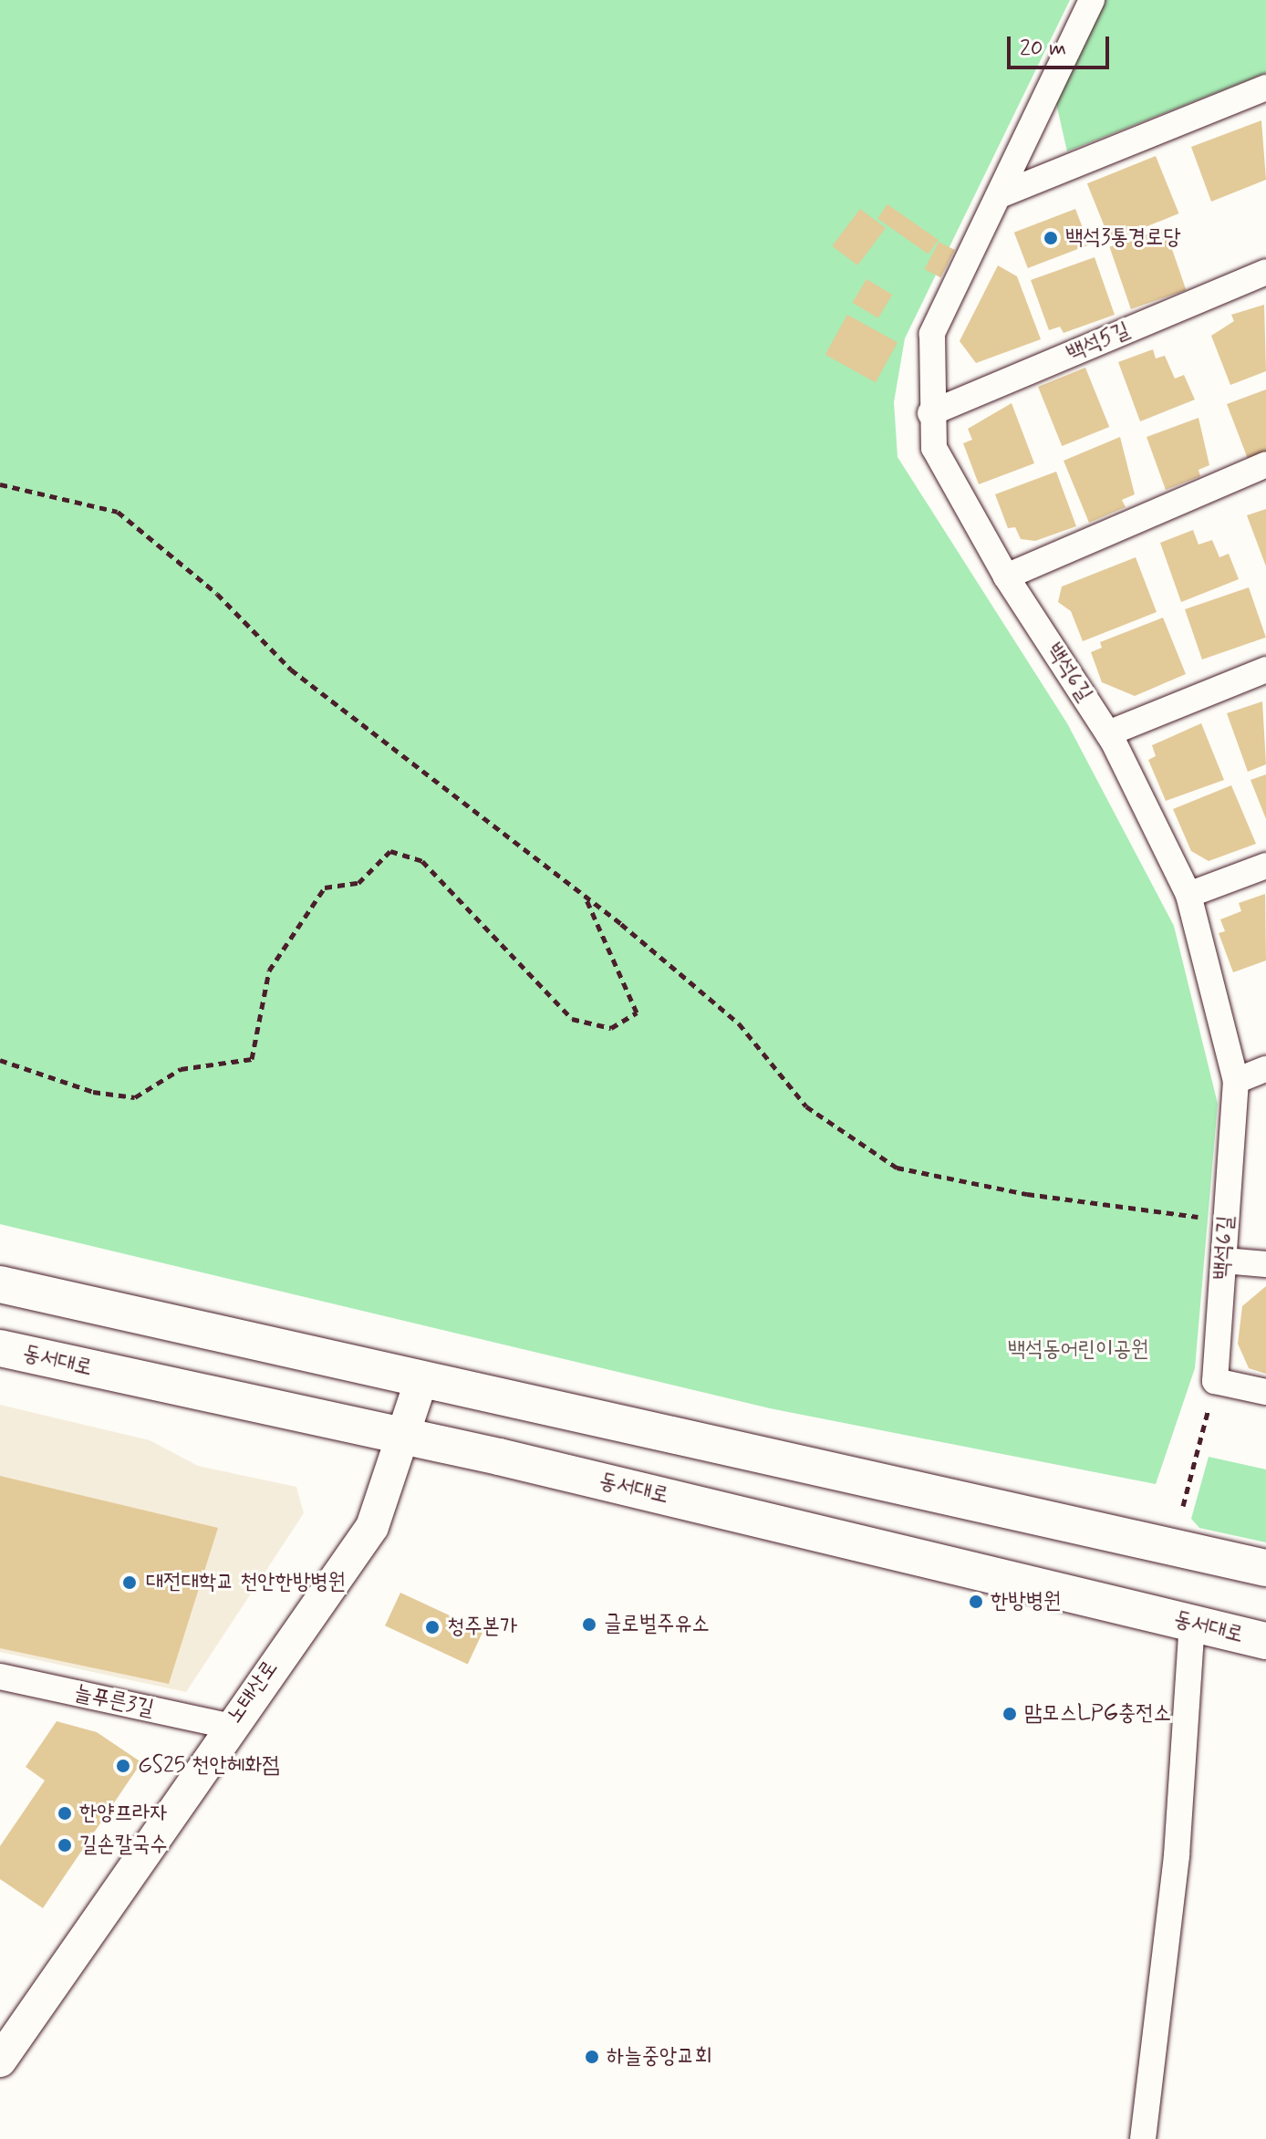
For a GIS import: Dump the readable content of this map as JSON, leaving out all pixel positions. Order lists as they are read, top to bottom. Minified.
{"streets":{"main road":["동서대로"],"street":["백석5길","백석6길","노태산로","늘푸른3길"]},"crossings":[["백석5길","백석6길"],["동서대로","노태산로"],["노태산로","늘푸른3길"]],"parks":["백석동어린이공원"],"places":["백석3통경로당","대전대학교 천안한방병원","한방병원","글로벌주유소","청주본가","맘모스LPG충전소","GS25 천안헤화점","한양프라자","길손칼국수","하늘중앙교회"],"scale_bar":"20 m"}
